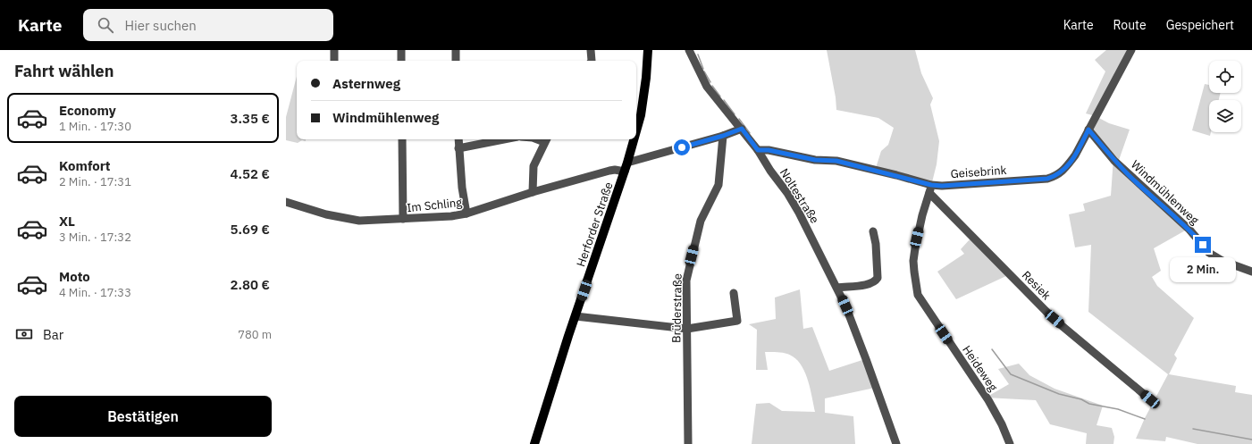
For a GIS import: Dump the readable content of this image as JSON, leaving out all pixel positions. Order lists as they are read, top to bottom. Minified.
{"streets":{"main road":["Herforder Straße"],"street":["Geisebrink","Windmühlenweg","Noltestraße","Im Schling","Resiek","Brüderstraße","Heideweg"]},"crossings":[["Geisebrink","Windmühlenweg"],["Geisebrink","Noltestraße"],["Geisebrink","Resiek"],["Geisebrink","Heideweg"],["Im Schling","Herforder Straße"],["Resiek","Heideweg"]],"page":{"header":"Karte","search":"Hier suchen","nav":["Karte","Route","Gespeichert"],"heading":"Fahrt wählen","banner":["Asternweg","Windmühlenweg"],"list":[{"name":"Economy","note":"1 Min. · 17:30","value":"3.35 €"},{"name":"Komfort","note":"2 Min. · 17:31","value":"4.52 €"},{"name":"XL","note":"3 Min. · 17:32","value":"5.69 €"},{"name":"Moto","note":"4 Min. · 17:33","value":"2.80 €"}],"bubble":"2 Min.","pay":["Bar","780 m"],"buttons":"Bestätigen"}}
